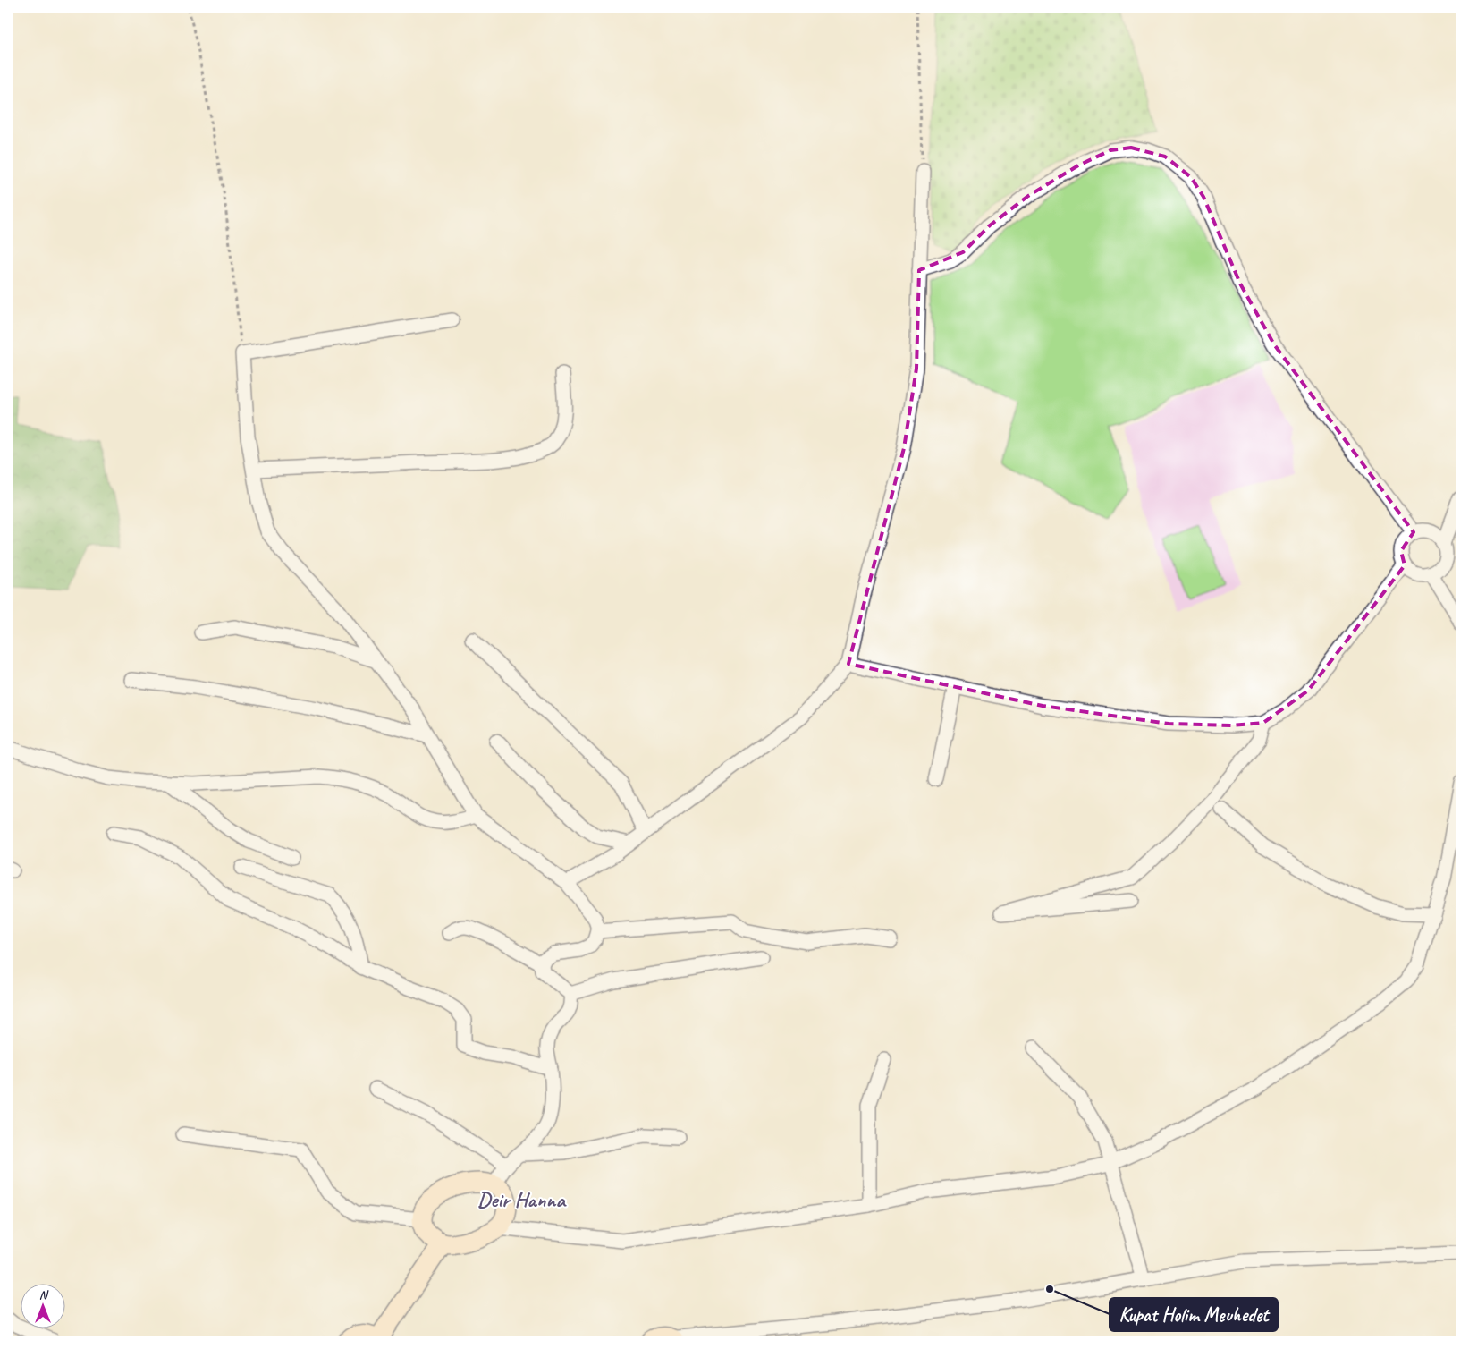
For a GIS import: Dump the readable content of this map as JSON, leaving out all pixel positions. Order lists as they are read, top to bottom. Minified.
{"districts":["Deir Hanna"],"places":["Kupat Holim Meuhedet"],"north":"top"}
